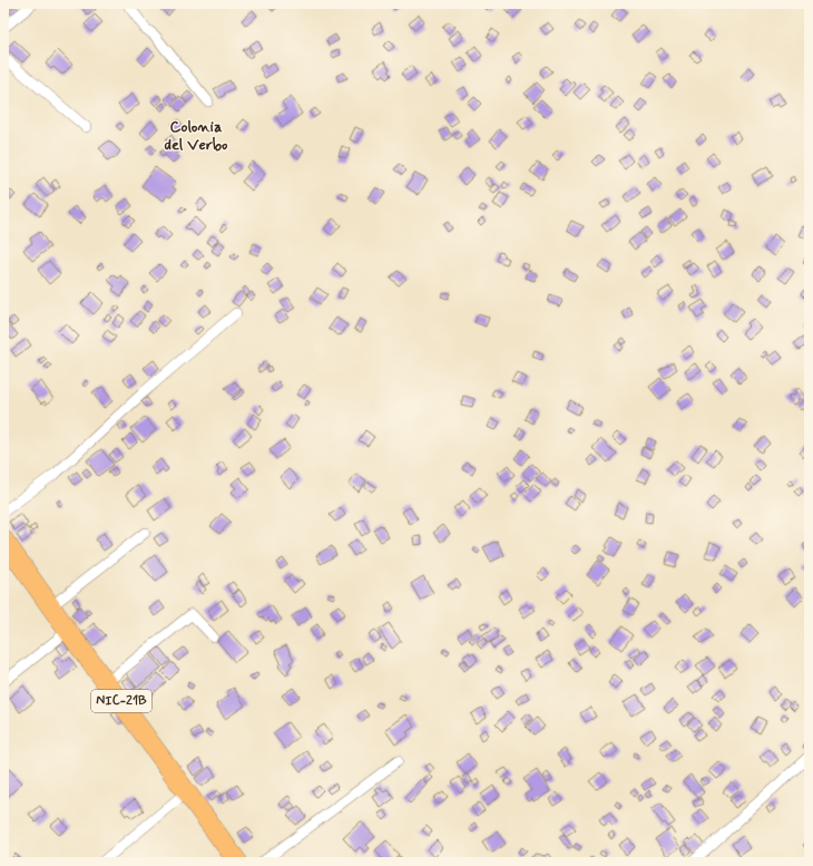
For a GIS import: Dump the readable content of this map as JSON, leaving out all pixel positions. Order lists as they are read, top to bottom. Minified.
{"streets":{"highway":["NIC-21B"]},"districts":["Colonia del Verbo"]}
